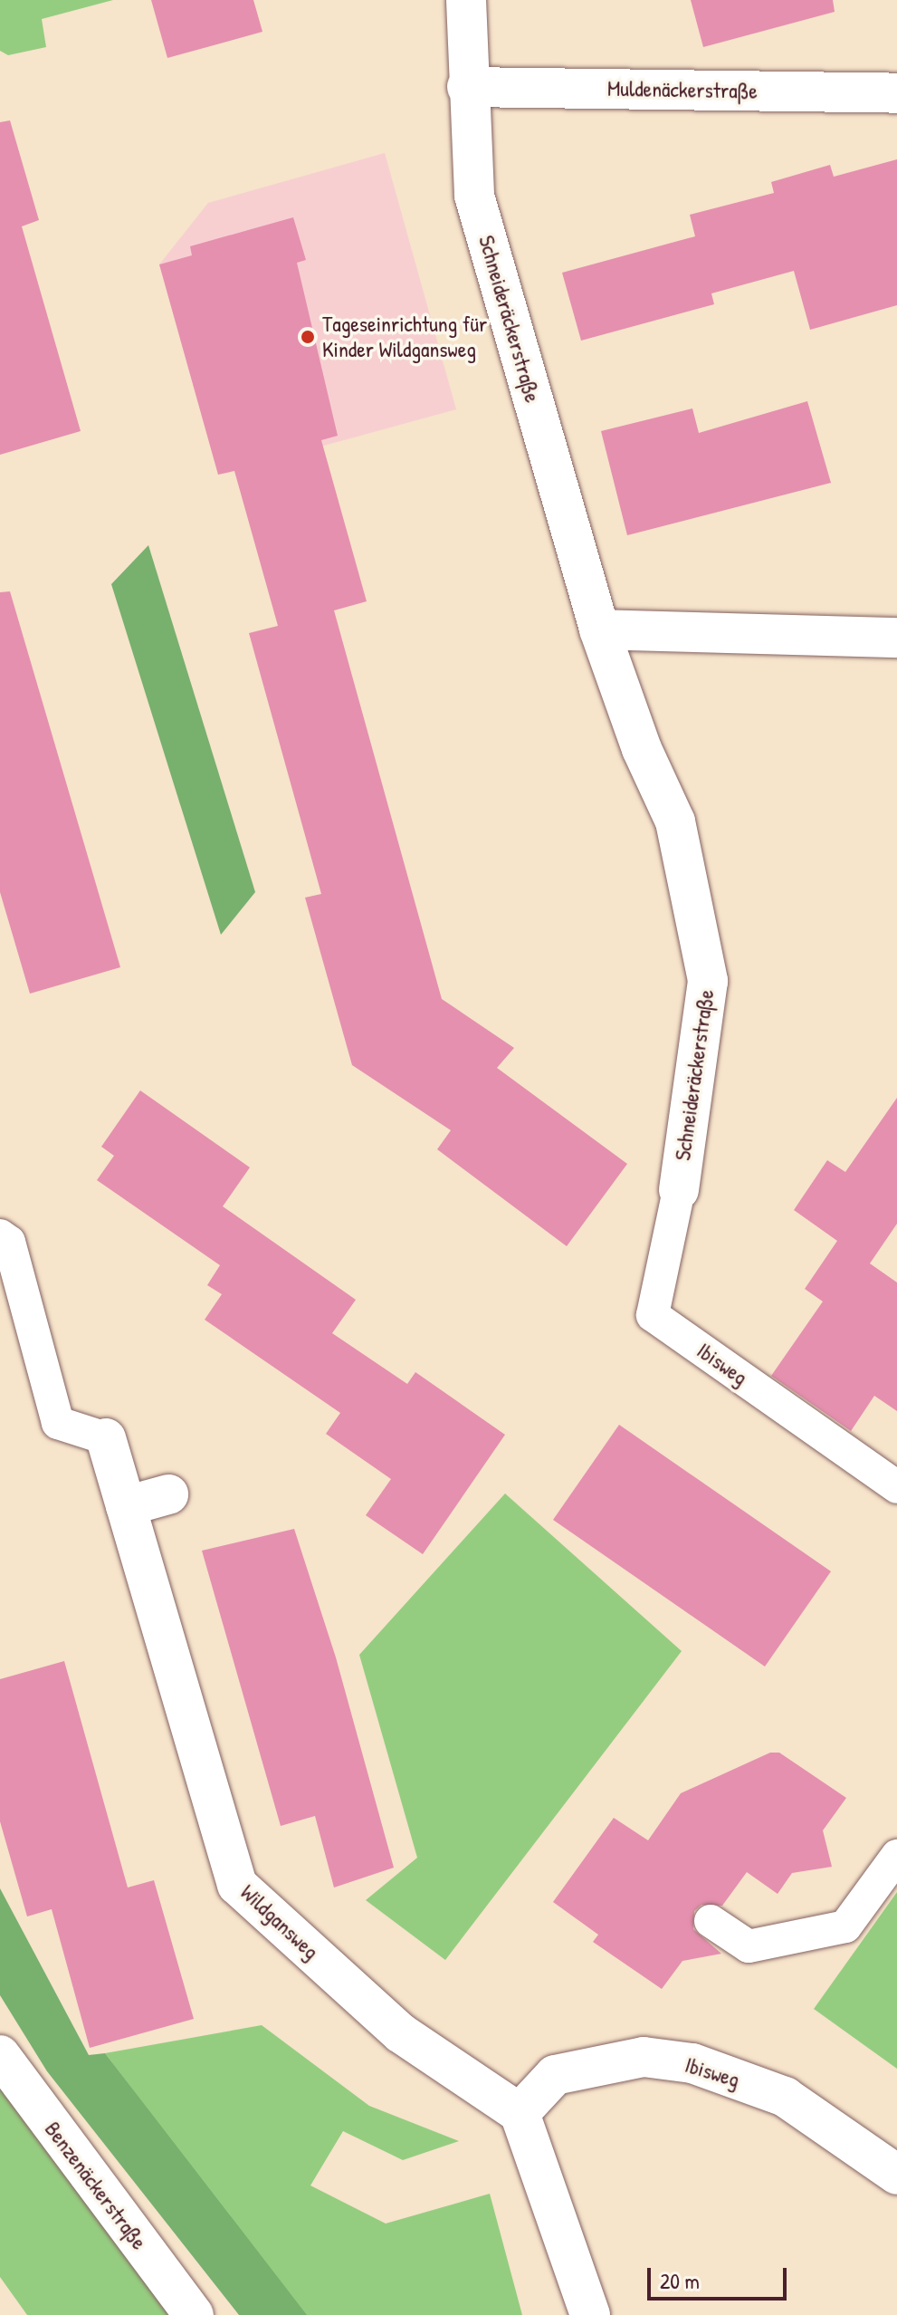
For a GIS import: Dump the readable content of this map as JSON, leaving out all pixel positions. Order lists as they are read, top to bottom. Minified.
{"streets":{"street":["Muldenäckerstraße","Schneideräckerstraße","Ibisweg","Wildgansweg","Benzenäckerstraße"]},"crossings":[["Muldenäckerstraße","Schneideräckerstraße"],["Schneideräckerstraße","Ibisweg"],["Ibisweg","Wildgansweg"]],"places":["Tageseinrichtung für Kinder Wildgansweg"],"scale_bar":"20 m"}
